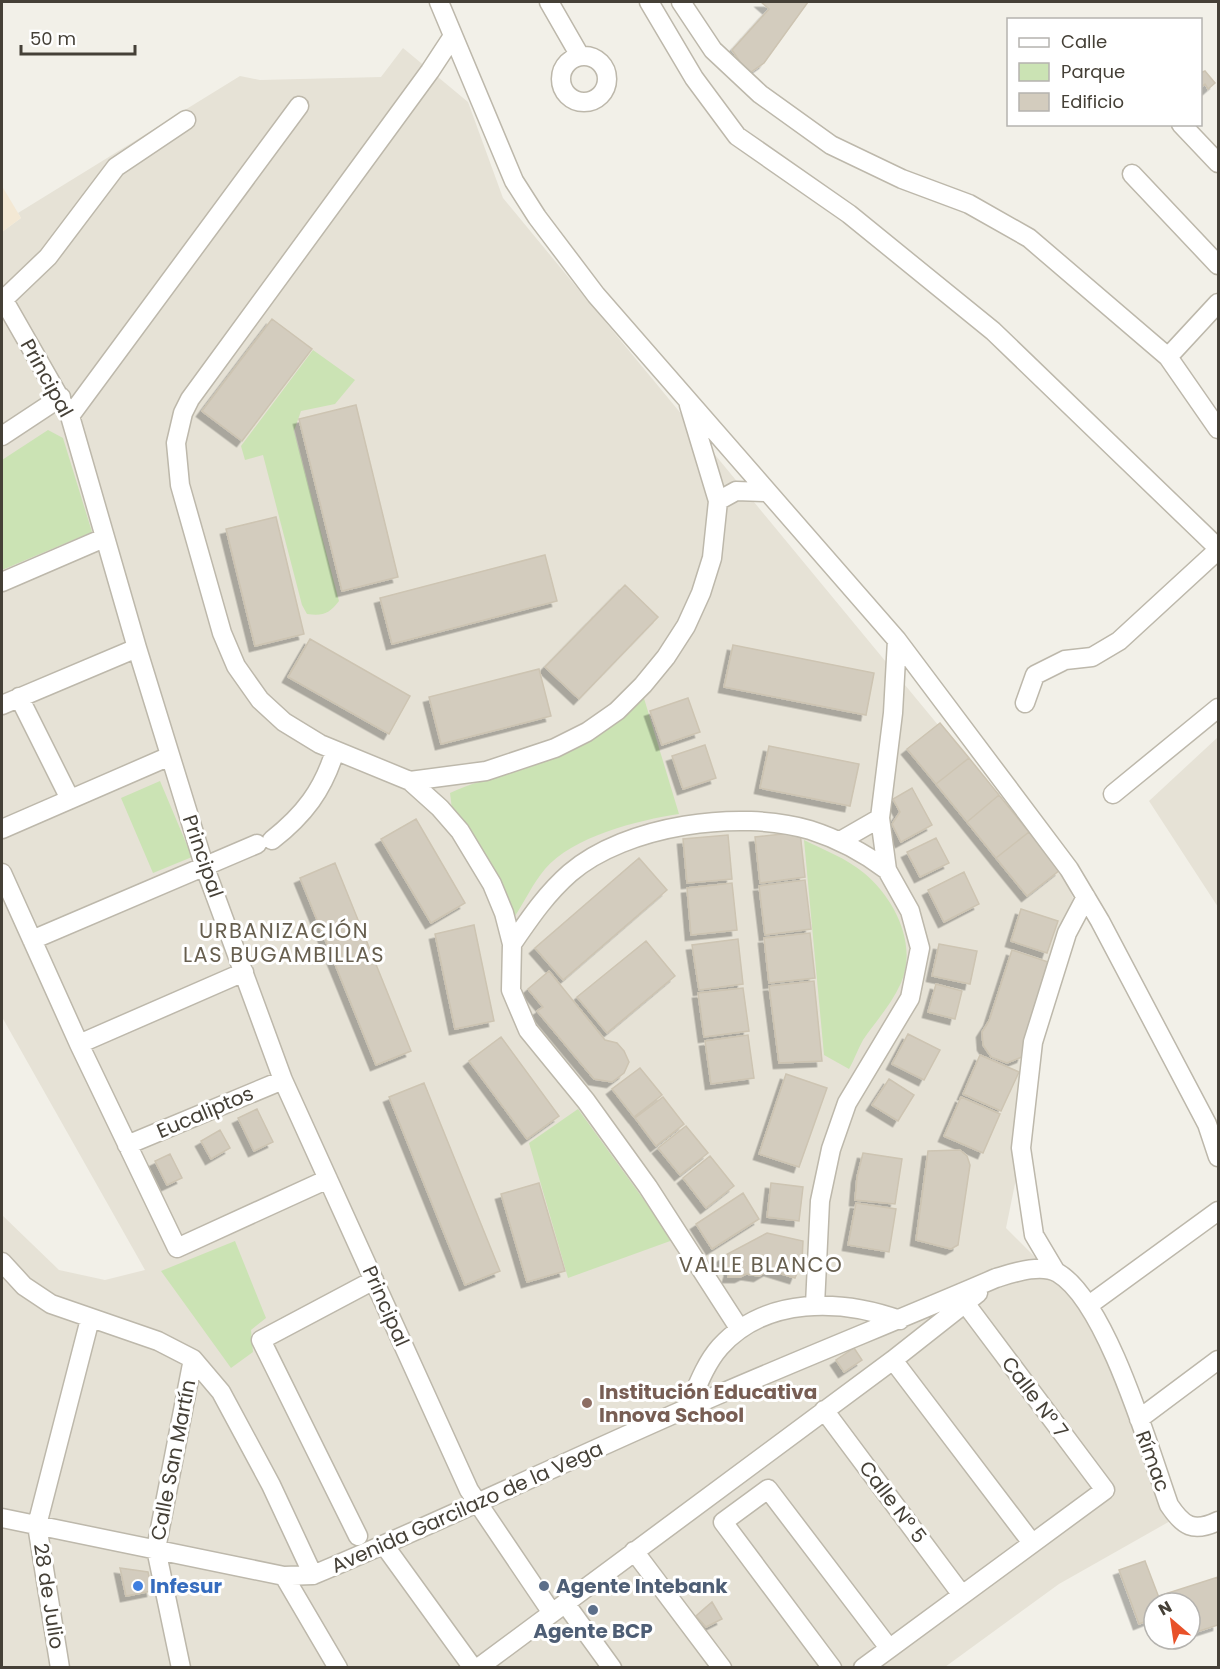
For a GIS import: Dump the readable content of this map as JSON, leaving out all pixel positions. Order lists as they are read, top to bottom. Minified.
{"streets":{"street":["Principal","Eucaliptos","Calle N° 7","Calle San Martín","Rímac","Calle N° 5","Avenida Garcilazo de la Vega","28 de Julio"]},"crossings":[["Principal","Eucaliptos"],["Principal","Avenida Garcilazo de la Vega"],["Calle San Martín","Avenida Garcilazo de la Vega"],["Avenida Garcilazo de la Vega","28 de Julio"]],"districts":["URBANIZACIÓN LAS BUGAMBILLAS","VALLE BLANCO"],"places":["Institución Educativa Innova School","Infesur","Agente Intebank","Agente BCP"],"legend":["Calle","Parque","Edificio"],"scale_bar":"50 m","north":"top left"}
